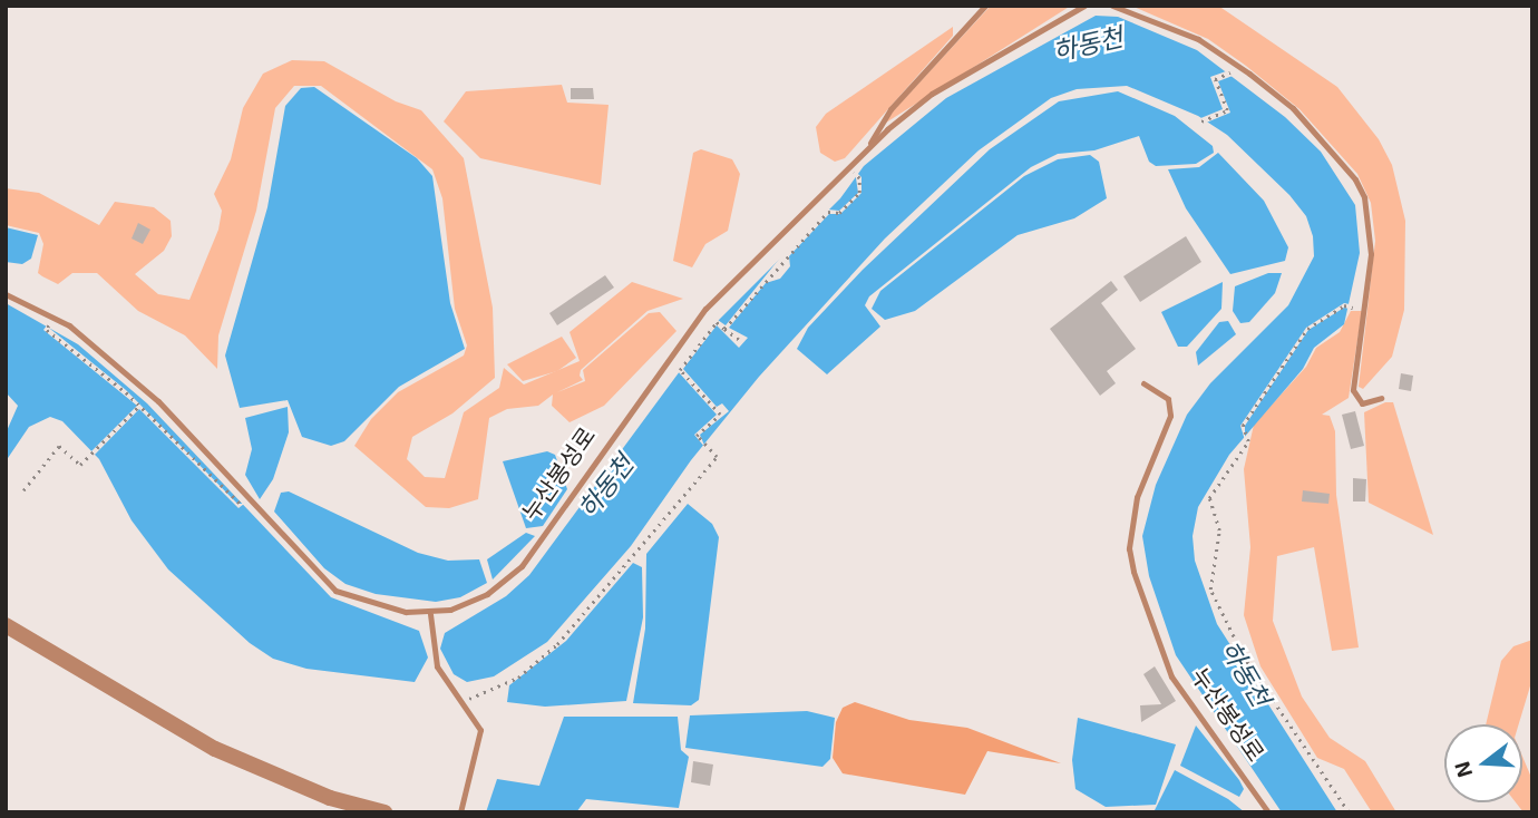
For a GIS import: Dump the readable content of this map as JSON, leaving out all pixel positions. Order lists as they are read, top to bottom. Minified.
{"streets":{"lane":["누산봉성로"]},"water":["하동천"],"north":"left"}
